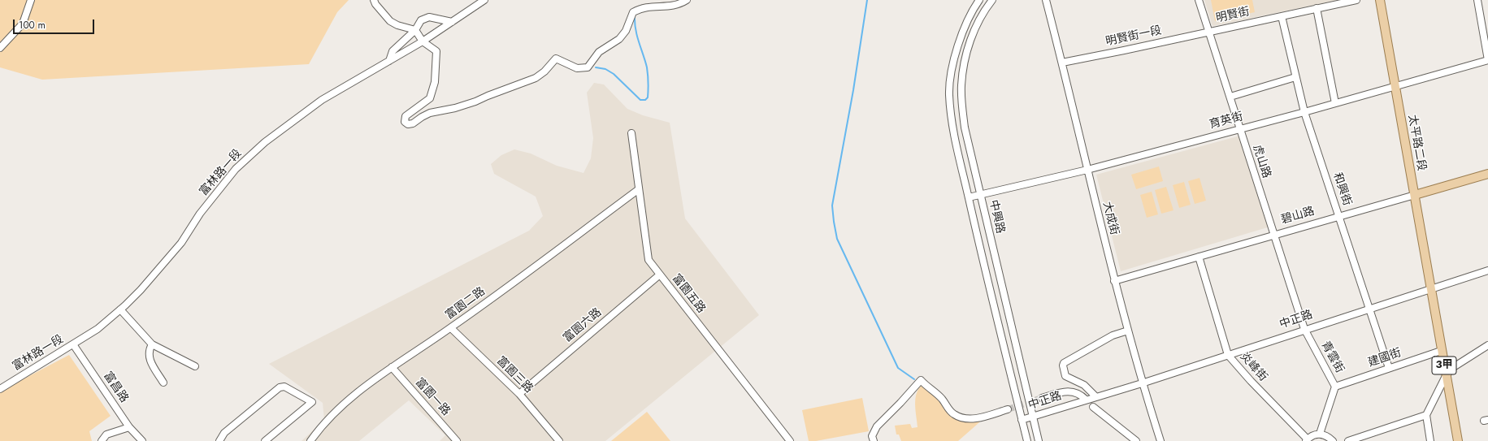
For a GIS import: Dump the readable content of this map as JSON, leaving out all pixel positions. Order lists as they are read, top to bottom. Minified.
{"streets":{"main road":["太平路二段","碧山路","3甲"],"street":["明賢街","明賢街一段","育英街","虎山路","富林路一段","和興街","中興路","大成街","富園五路","富園二路","中正路","富園六路","青雲街","建國街","炎峰街","富園三路","富昌路","富園一路"]},"crossings":[["明賢街","明賢街一段"],["明賢街","虎山路"],["明賢街","和興街"],["明賢街一段","虎山路"],["明賢街一段","大成街"],["育英街","太平路二段"],["育英街","虎山路"],["育英街","和興街"],["育英街","中興路"],["育英街","大成街"],["太平路二段","碧山路"],["太平路二段","中正路"],["太平路二段","3甲"],["虎山路","碧山路"],["虎山路","中正路"],["虎山路","青雲街"],["富林路一段","富昌路"],["和興街","碧山路"],["和興街","中正路"],["和興街","建國街"],["碧山路","大成街"],["碧山路","炎峰街"],["中興路","中正路"],["大成街","中正路"],["富園五路","富園二路"],["富園五路","富園六路"],["富園二路","富園三路"],["富園二路","富園一路"],["中正路","青雲街"],["中正路","3甲"],["中正路","炎峰街"],["富園六路","富園三路"],["青雲街","建國街"],["建國街","3甲"]],"scale_bar":"100 m"}
